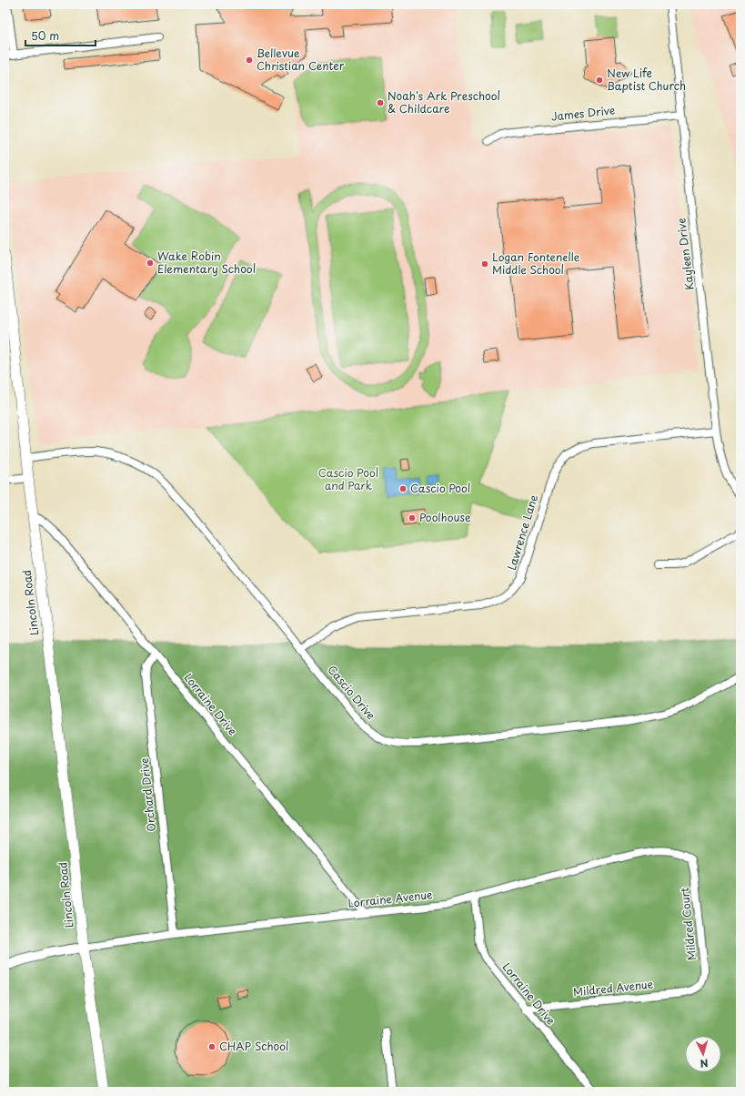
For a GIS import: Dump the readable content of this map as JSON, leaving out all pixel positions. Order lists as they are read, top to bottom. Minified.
{"streets":{"main road":["Lincoln Road"],"street":["James Drive","Kayleen Drive","Lawrence Lane","Cascio Drive","Lorraine Drive","Orchard Drive","Lorraine Avenue","Mildred Court","Mildred Avenue"]},"crossings":[["James Drive","Kayleen Drive"],["Kayleen Drive","Lawrence Lane"],["Lawrence Lane","Cascio Drive"],["Lincoln Road","Cascio Drive"],["Lincoln Road","Lorraine Drive"],["Lincoln Road","Lorraine Avenue"],["Lorraine Drive","Orchard Drive"],["Lorraine Drive","Lorraine Avenue"],["Lorraine Drive","Mildred Avenue"],["Orchard Drive","Lorraine Avenue"],["Lorraine Avenue","Mildred Court"],["Mildred Court","Mildred Avenue"]],"parks":["Cascio Pool and Park"],"places":["Bellevue Christian Center","New Life Baptist Church","Noah's Ark Preschool & Childcare","Wake Robin Elementary School","Logan Fontenelle Middle School","Cascio Pool","Poolhouse","CHAP School"],"scale_bar":"50 m","north":"bottom"}
